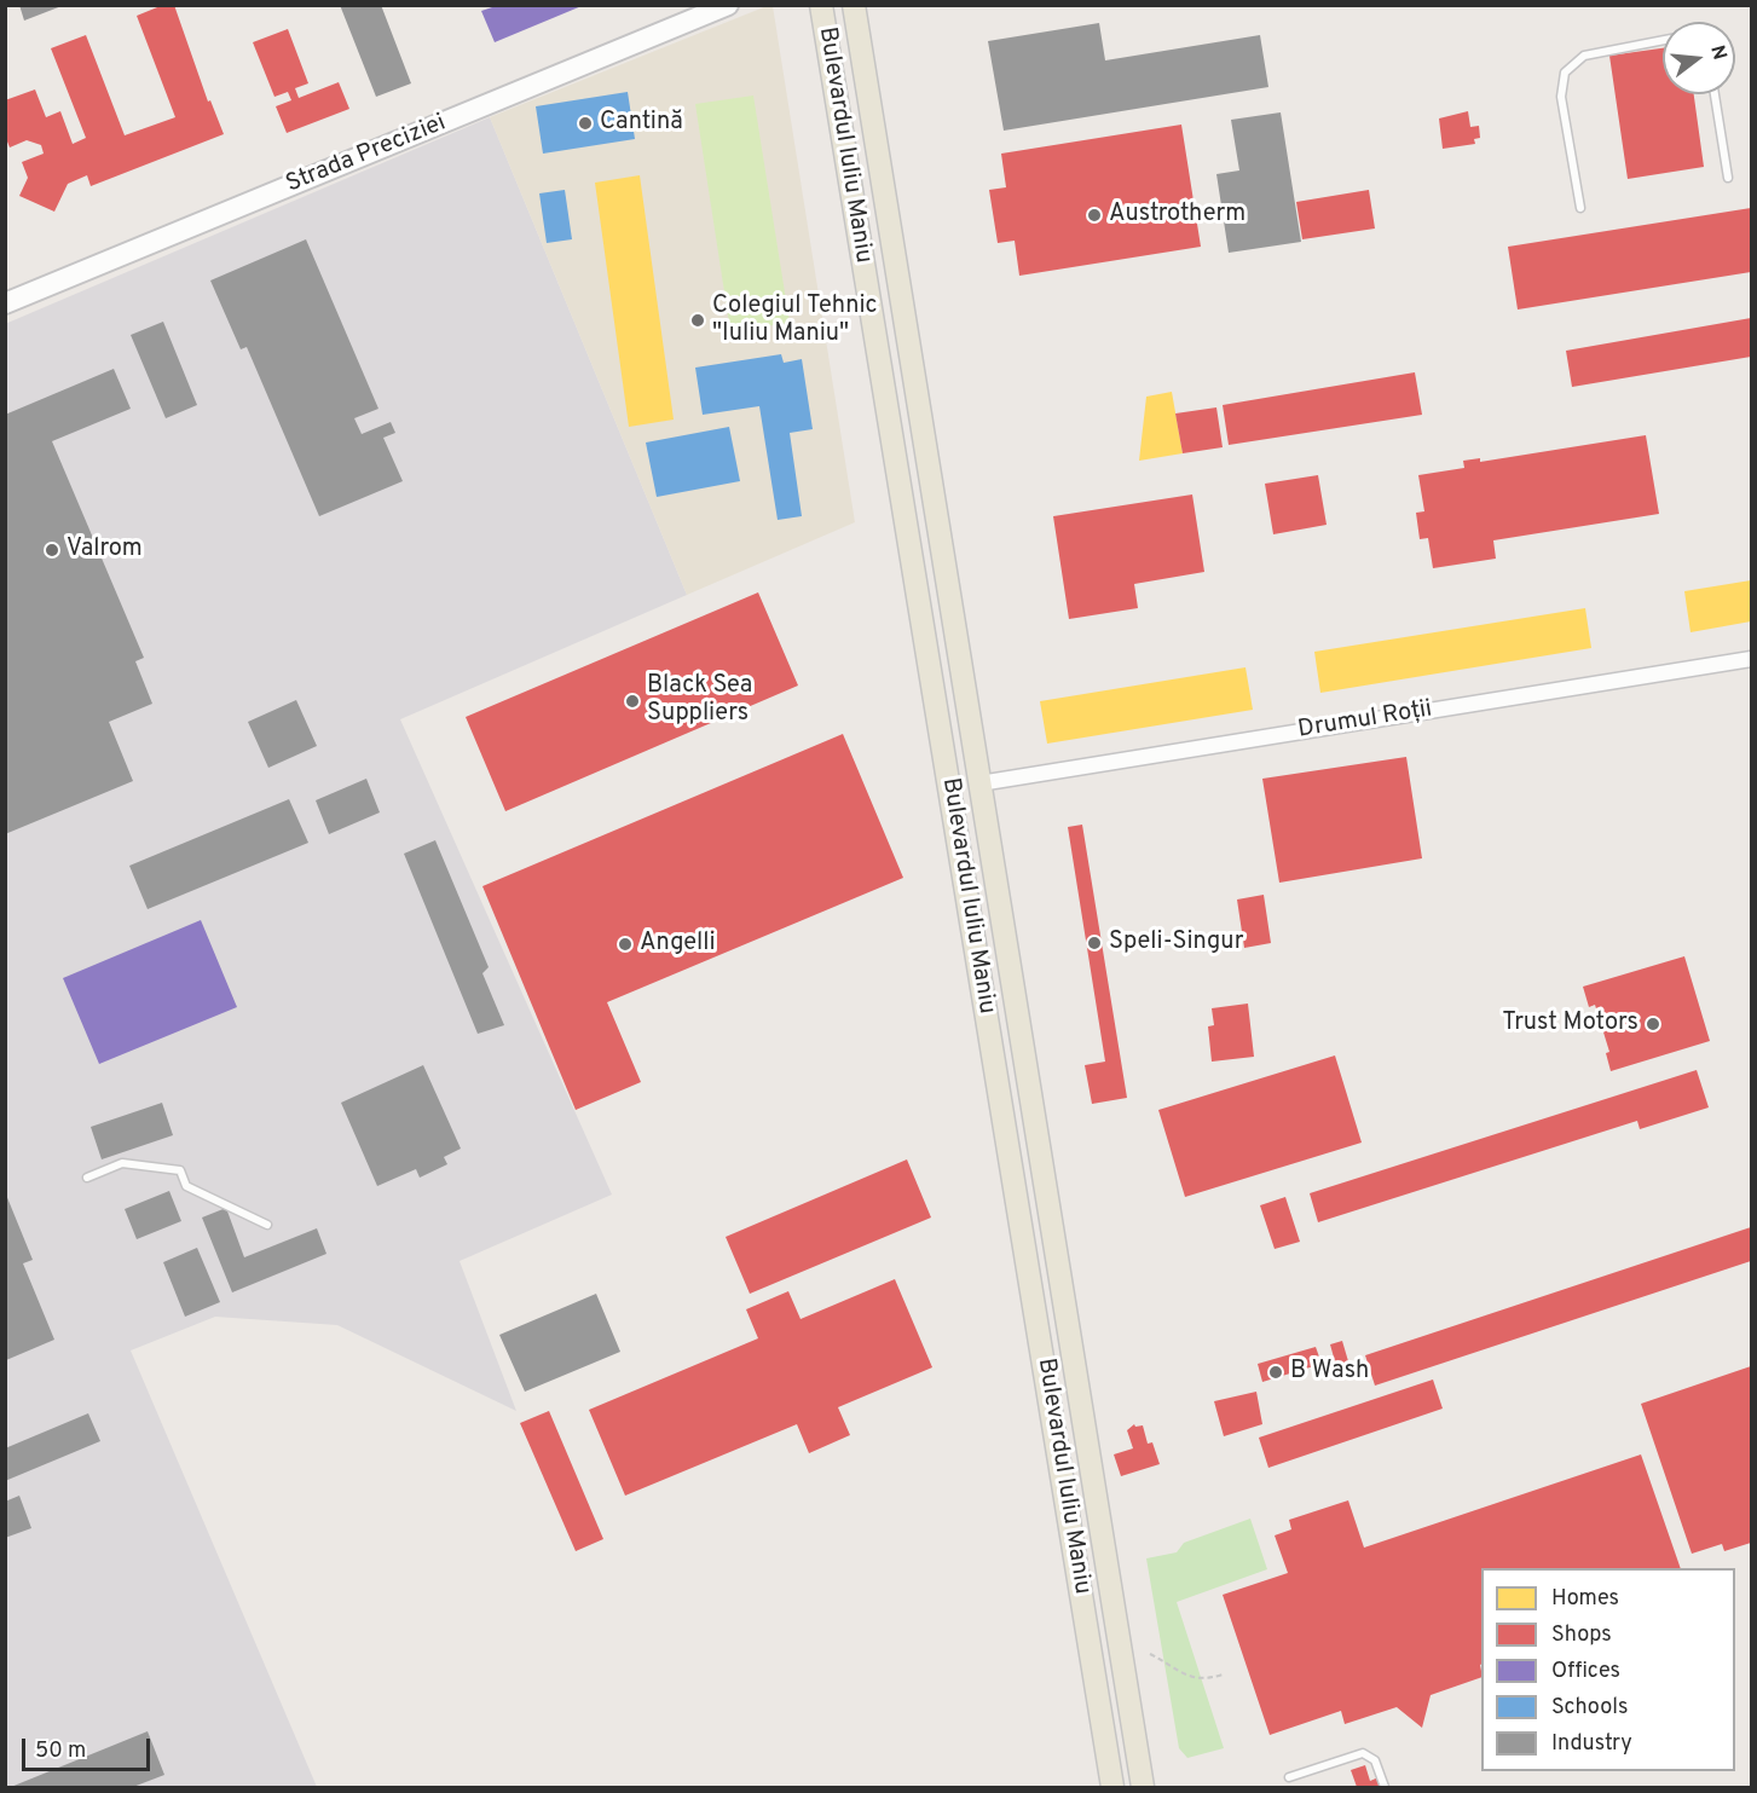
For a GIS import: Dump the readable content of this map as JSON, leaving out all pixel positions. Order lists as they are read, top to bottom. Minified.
{"streets":{"main road":["Bulevardul Iuliu Maniu"],"street":["Strada Preciziei","Drumul Roții"]},"crossings":[["Bulevardul Iuliu Maniu","Drumul Roții"]],"places":["Cantină","Austrotherm","Colegiul Tehnic \"Iuliu Maniu\"","Valrom","Black Sea Suppliers","Speli-Singur","Angelli","Trust Motors","B Wash"],"legend":["Homes","Shops","Offices","Schools","Industry"],"scale_bar":"50 m","north":"right"}
